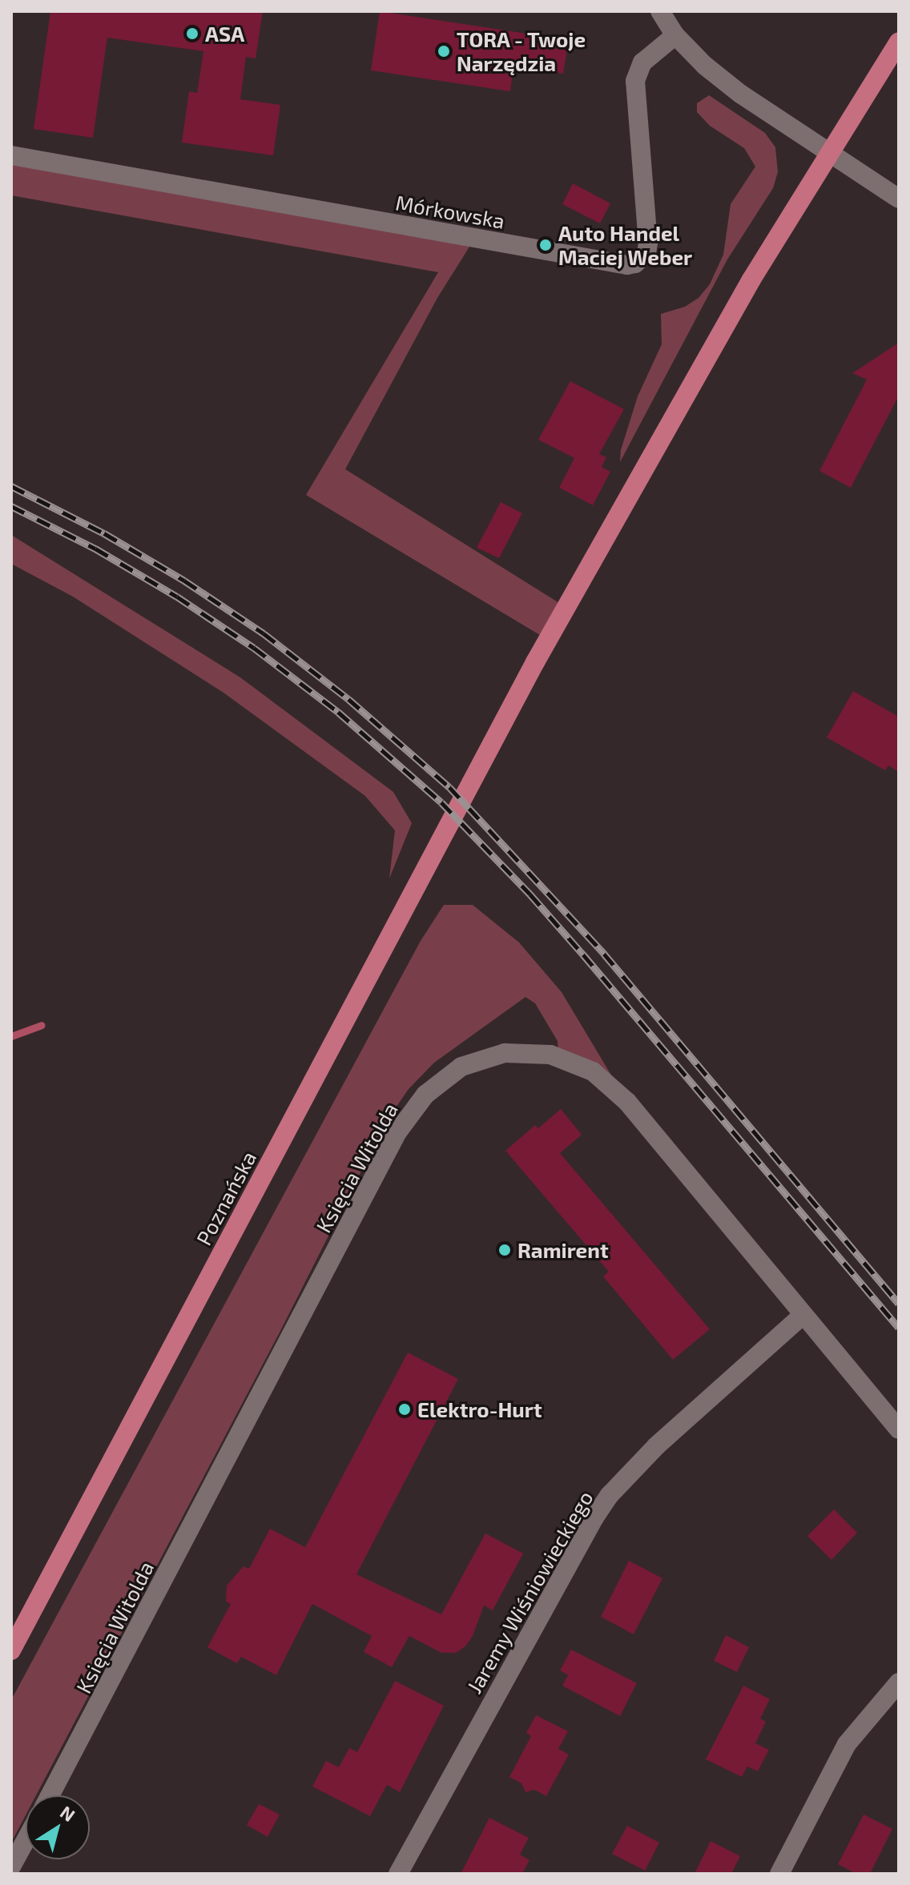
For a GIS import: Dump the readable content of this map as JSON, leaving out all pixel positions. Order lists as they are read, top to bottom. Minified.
{"streets":{"main road":["Poznańska"],"street":["Mórkowska","Księcia Witolda","Jaremy Wiśniowieckiego"]},"crossings":[["Księcia Witolda","Jaremy Wiśniowieckiego"]],"places":["ASA","TORA - Twoje Narzędzia","Auto Handel Maciej Weber","Ramirent","Elektro-Hurt"],"north":"top right"}
